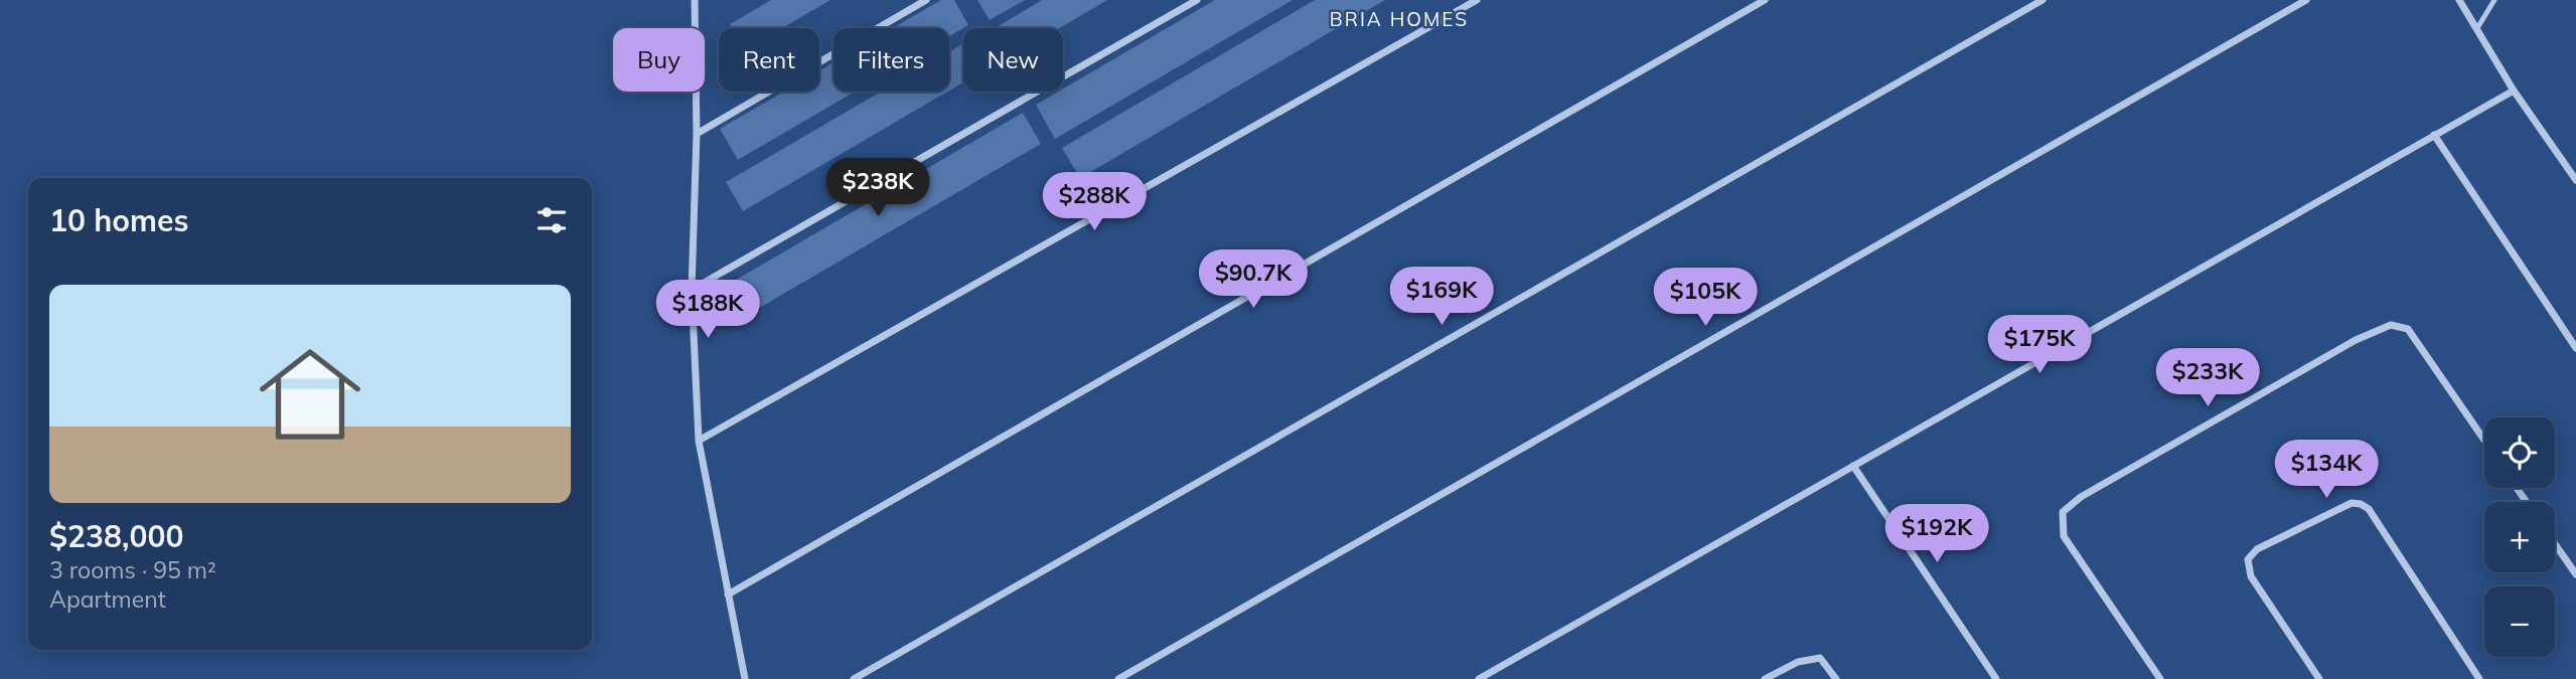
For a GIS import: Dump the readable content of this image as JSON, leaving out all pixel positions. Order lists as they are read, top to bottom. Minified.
{"districts":["BRIA HOMES"],"page":{"chip":["Buy","Rent","Filters","New"],"price":["$238K","$288K","$90.7K","$169K","$105K","$188K","$175K","$233K","$134K","$192K"],"heading":"10 homes","list":[{"name":"$238,000","note":"3 rooms · 95 m² · Apartment"}],"map_buttons":["+","−"]}}
